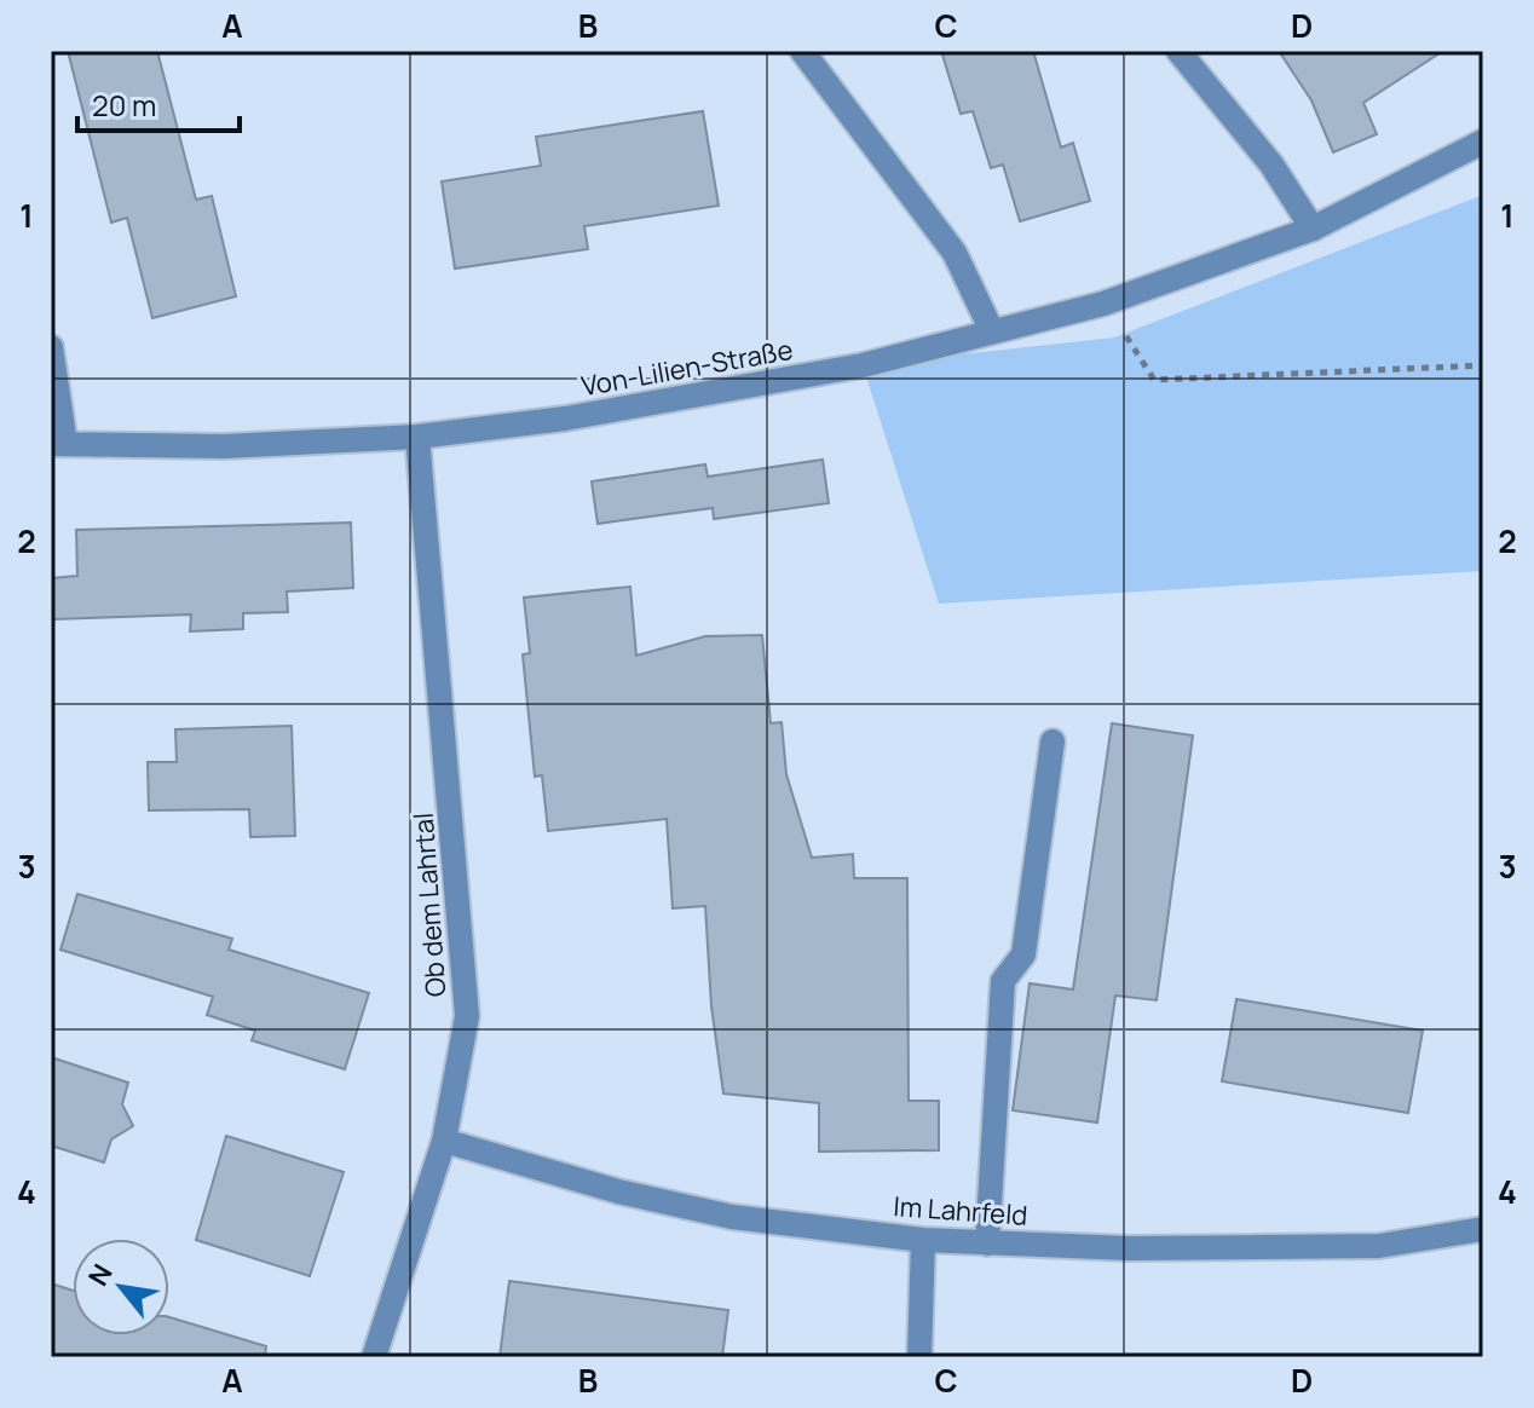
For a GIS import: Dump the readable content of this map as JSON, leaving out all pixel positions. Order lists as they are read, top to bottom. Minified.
{"streets":{"street":["Von-Lilien-Straße","Ob dem Lahrtal","Im Lahrfeld"]},"crossings":[["Von-Lilien-Straße","Ob dem Lahrtal"],["Ob dem Lahrtal","Im Lahrfeld"]],"scale_bar":"20 m","north":"top left","grid":{"columns":["A","B","C","D"],"rows":["1","2","3","4"]}}
